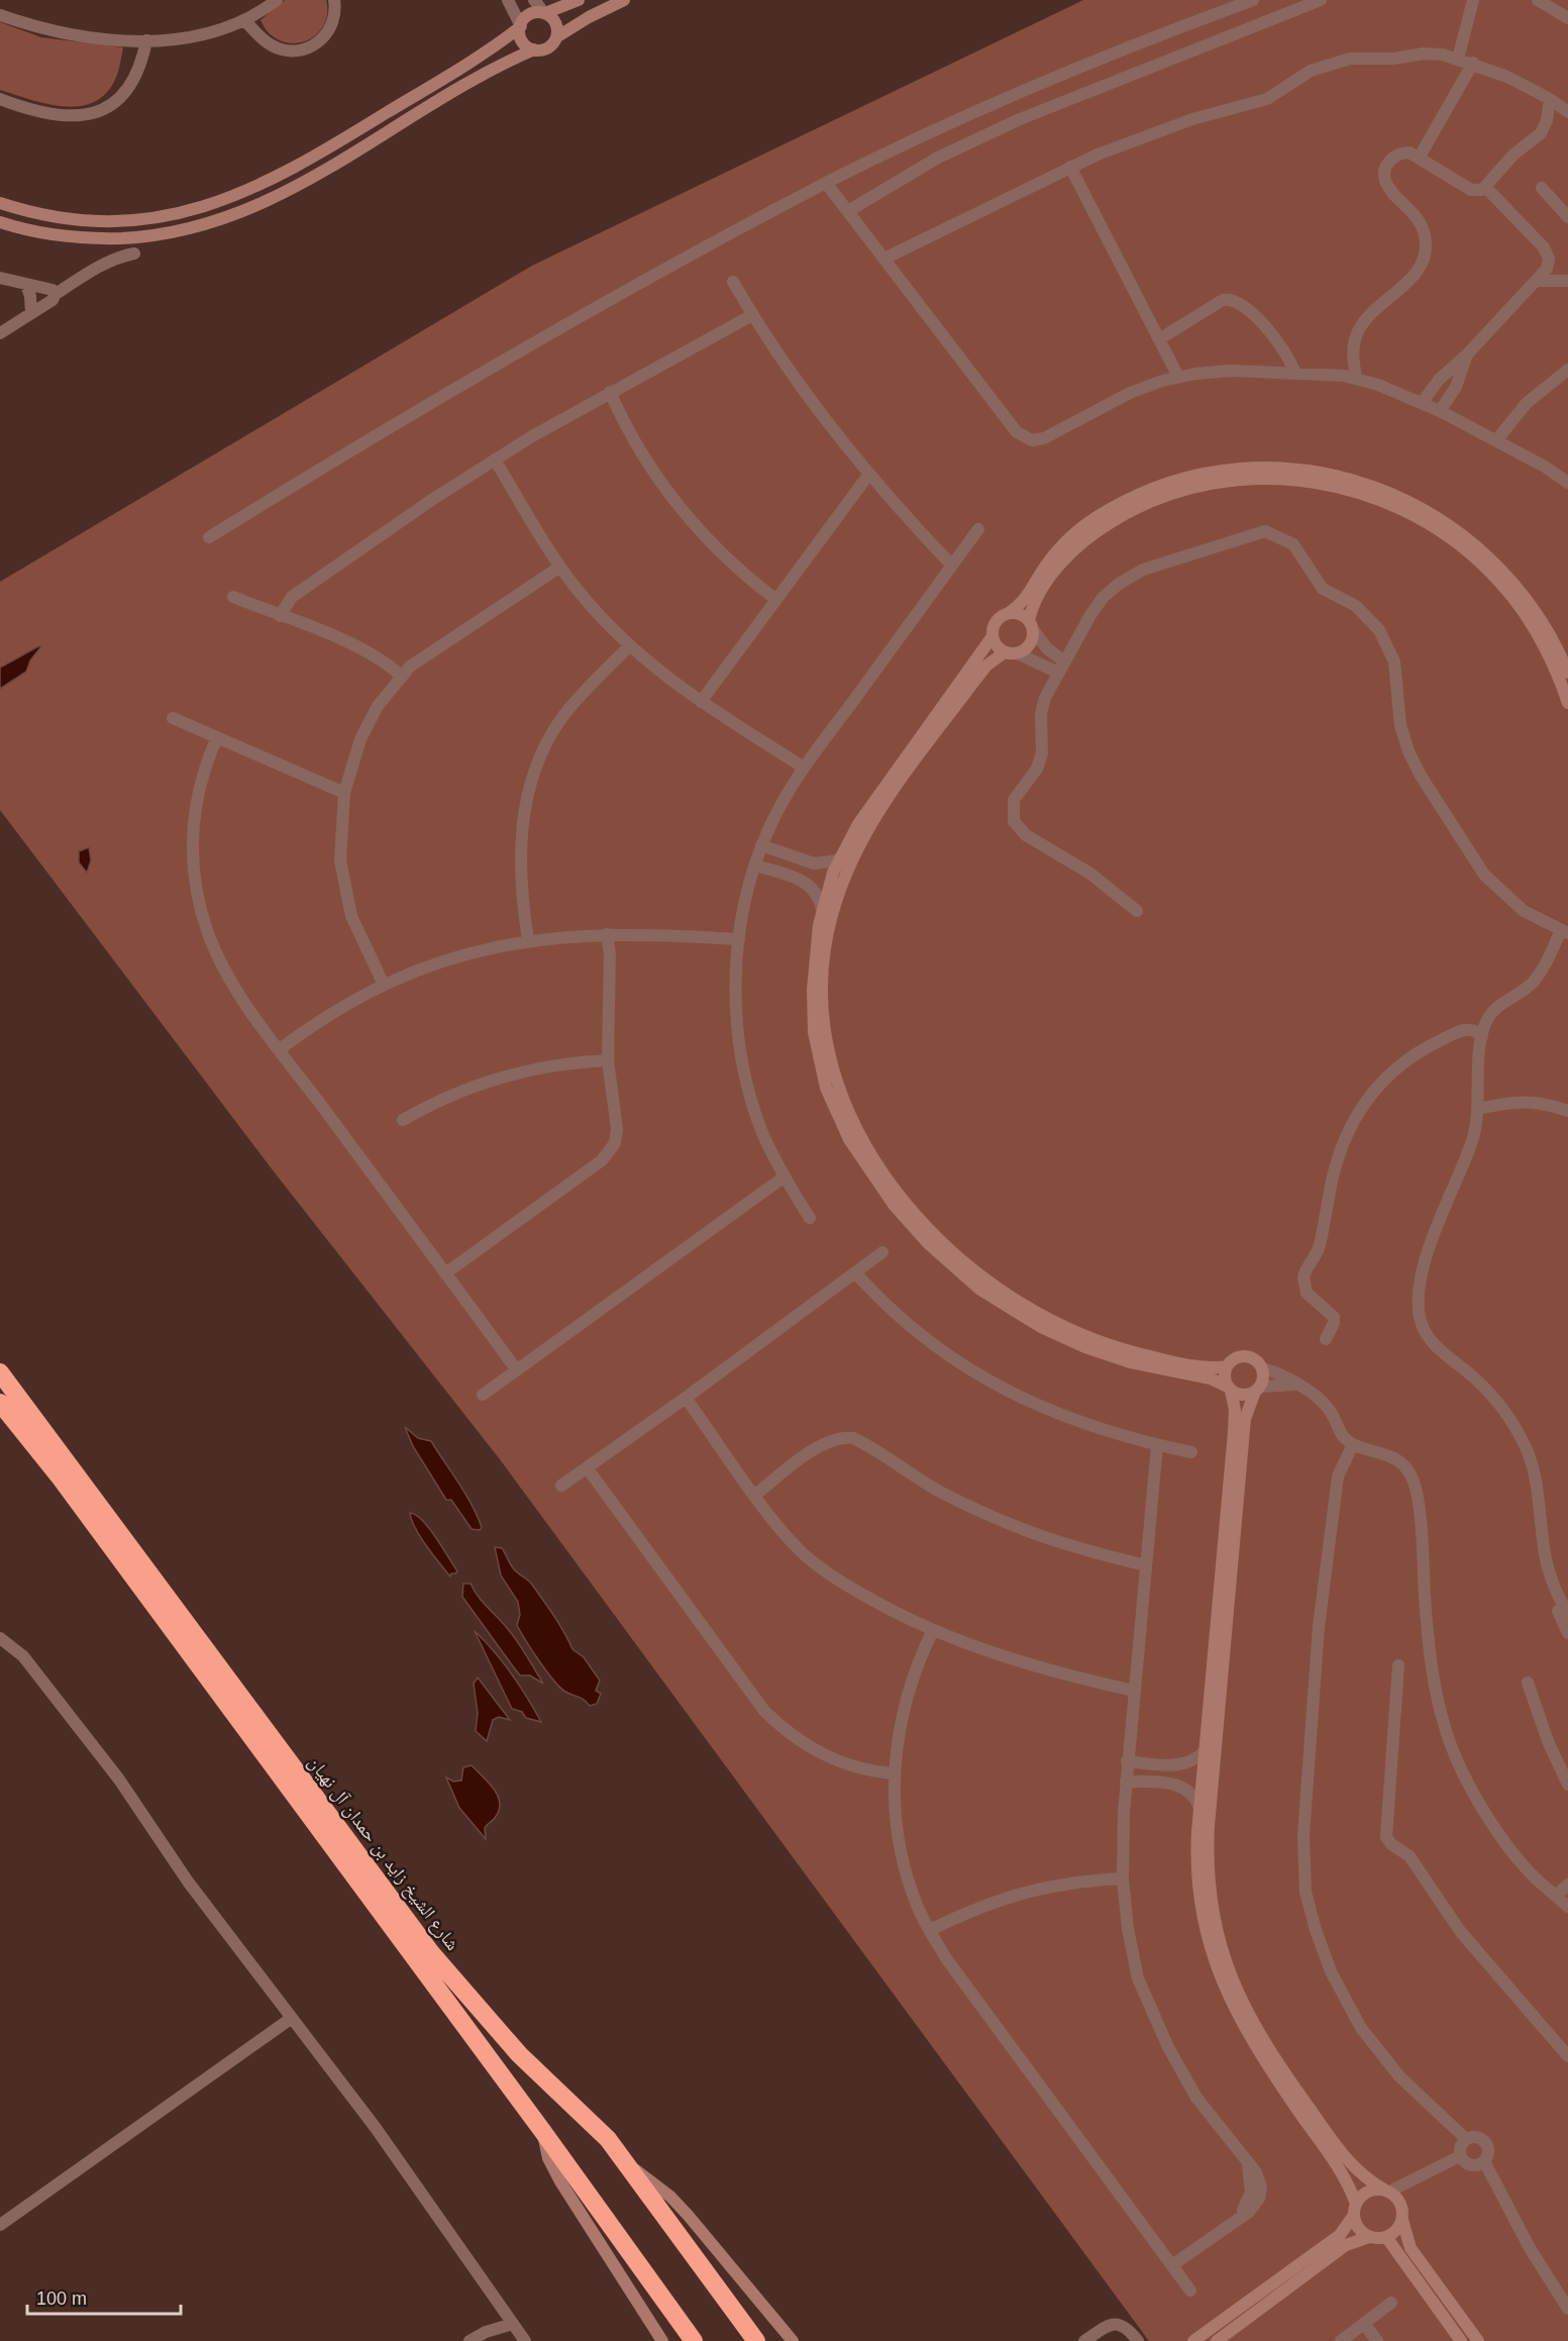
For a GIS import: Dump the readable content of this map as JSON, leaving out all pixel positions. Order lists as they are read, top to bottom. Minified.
{"streets":{"highway":["شارع الشيخ زايد بن حمدان آل نهيان"]},"scale_bar":"100 m"}
